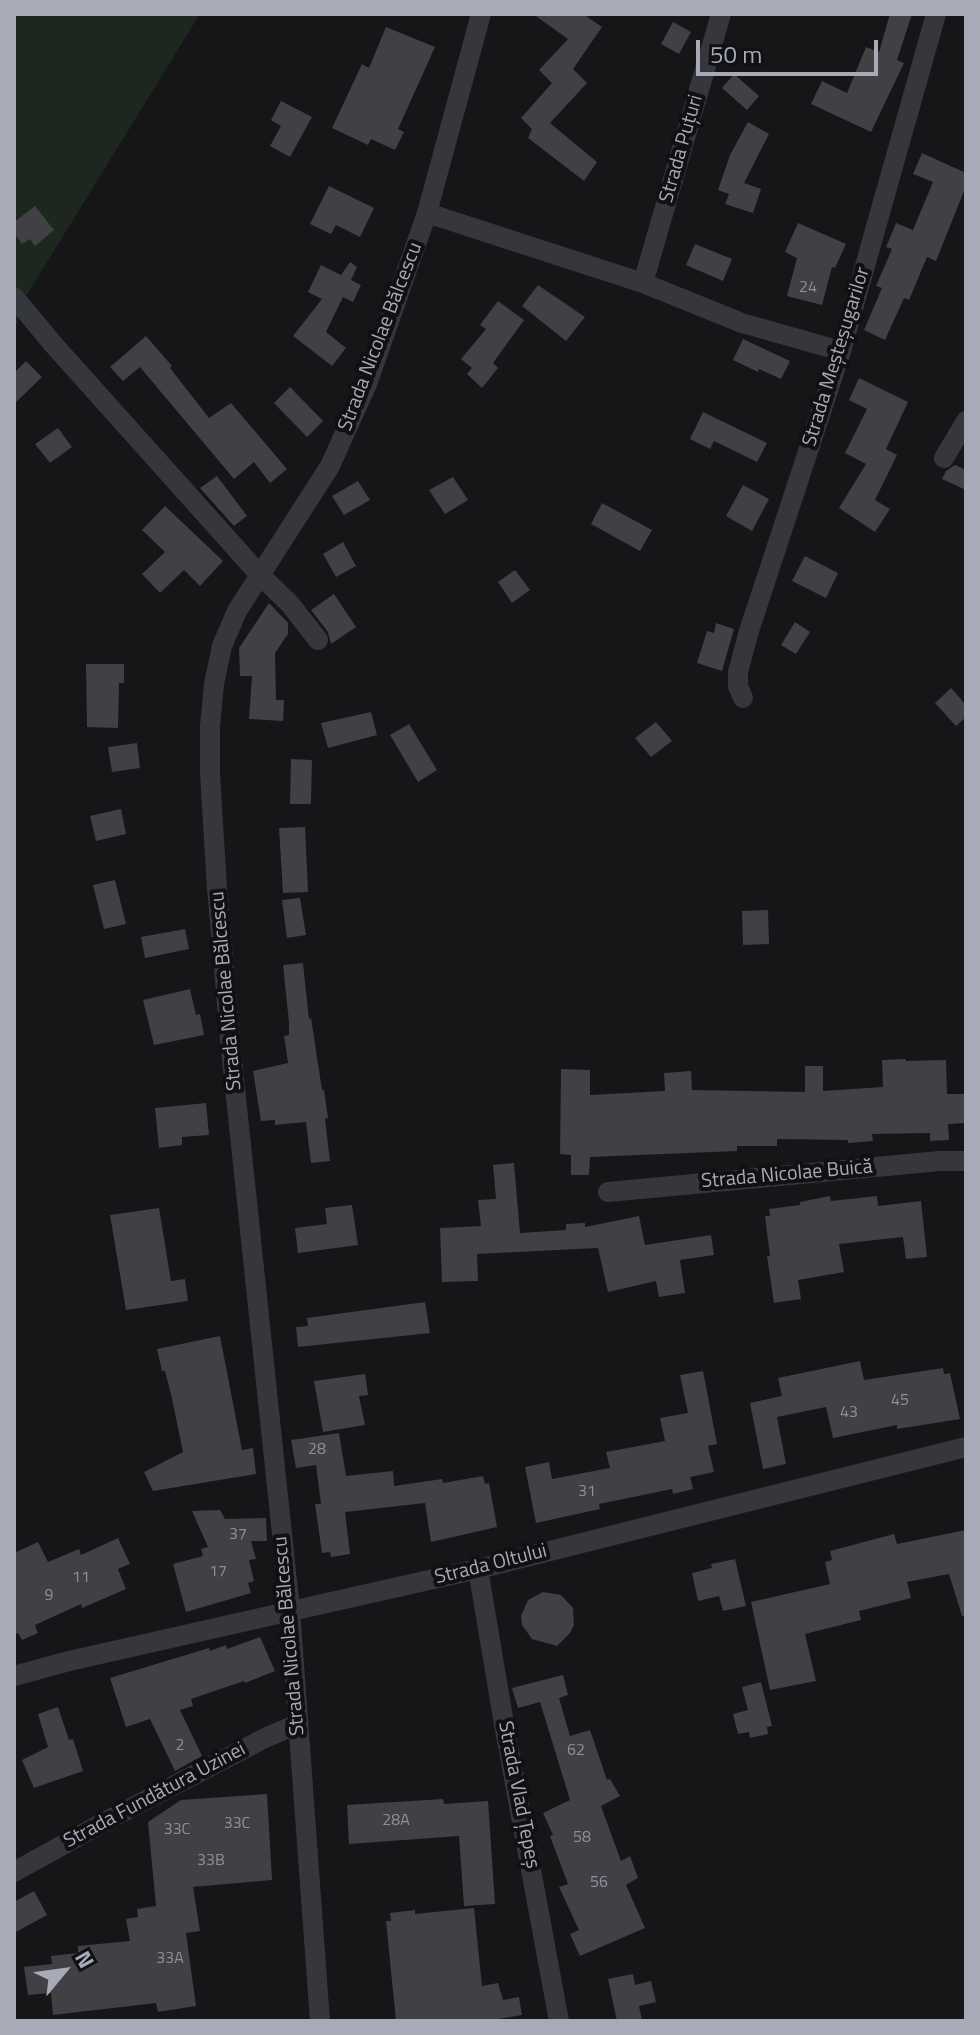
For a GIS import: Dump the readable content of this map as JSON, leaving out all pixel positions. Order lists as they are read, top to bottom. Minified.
{"streets":{"street":["Strada Puțuri","Strada Nicolae Bălcescu","Strada Meșteșugarilor","Strada Nicolae Buică","Strada Oltului","Strada Vlad Țepeș","Strada Fundătura Uzinei"]},"crossings":[["Strada Nicolae Bălcescu","Strada Oltului"],["Strada Nicolae Bălcescu","Strada Fundătura Uzinei"],["Strada Oltului","Strada Vlad Țepeș"]],"house_numbers":["24","45","43","28","31","37","17","11","9","2","62","28A","33C","33C","58","33B","56","33A"],"scale_bar":"50 m","north":"top right"}
